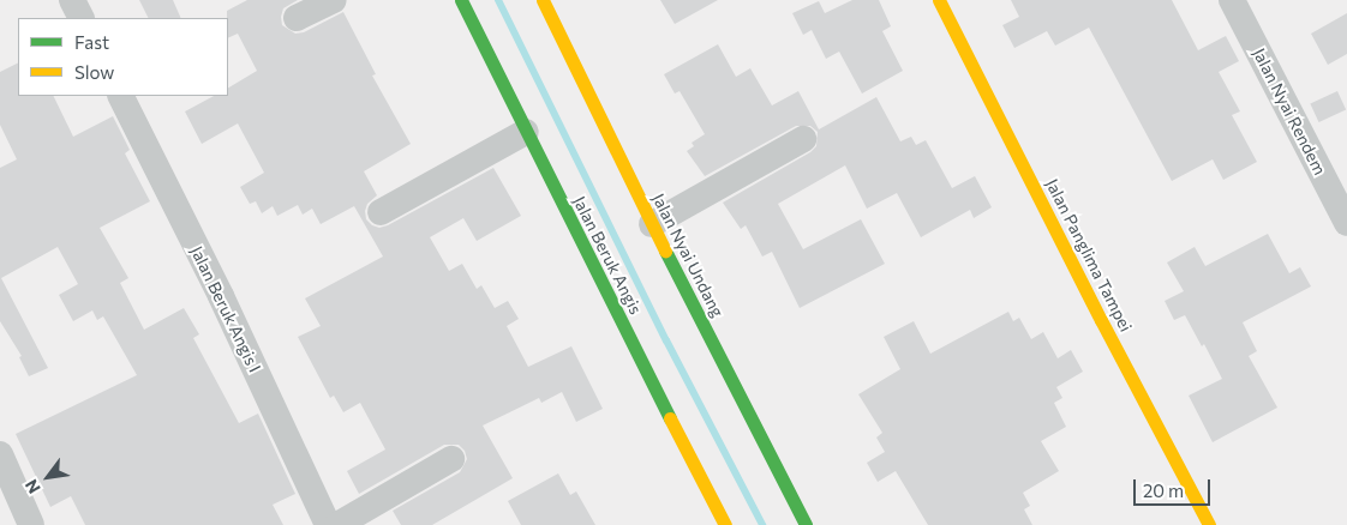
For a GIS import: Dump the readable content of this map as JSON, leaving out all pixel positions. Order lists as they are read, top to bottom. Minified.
{"streets":{"street":["Jalan Nyai Rendem","Jalan Beruk Angis","Jalan Nyai Undang","Jalan Panglima Tampei","Jalan Beruk Angis I"]},"legend":["Fast","Slow"],"scale_bar":"20 m","north":"bottom left"}
